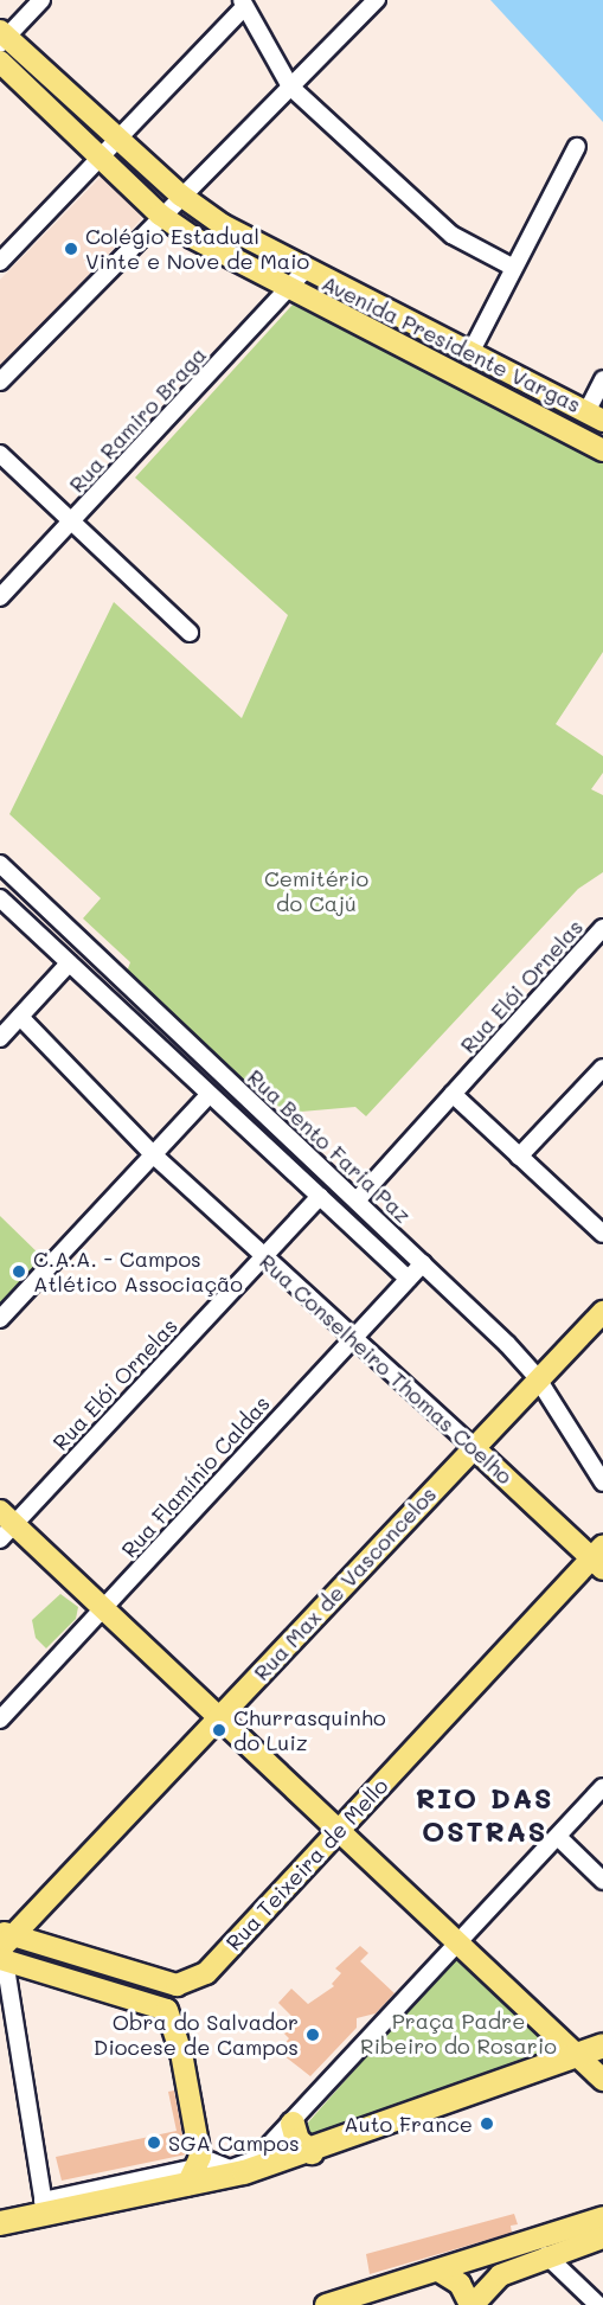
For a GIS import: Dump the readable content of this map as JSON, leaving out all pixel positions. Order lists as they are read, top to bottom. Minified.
{"streets":{"main road":["Avenida Presidente Vargas","Rua Conselheiro Thomas Coelho","Rua Max de Vasconcelos","Rua Teixeira de Mello"],"street":["Rua Ramiro Braga","Rua Elói Ornelas","Rua Bento Faria Paz","Rua Flamínio Caldas"]},"crossings":[["Avenida Presidente Vargas","Rua Ramiro Braga"],["Rua Elói Ornelas","Rua Bento Faria Paz"],["Rua Elói Ornelas","Rua Conselheiro Thomas Coelho"],["Rua Bento Faria Paz","Rua Flamínio Caldas"],["Rua Bento Faria Paz","Rua Max de Vasconcelos"],["Rua Conselheiro Thomas Coelho","Rua Flamínio Caldas"],["Rua Conselheiro Thomas Coelho","Rua Max de Vasconcelos"],["Rua Conselheiro Thomas Coelho","Rua Teixeira de Mello"]],"districts":["RIO DAS OSTRAS"],"parks":["Cemitério do Cajú","Praça Padre Ribeiro do Rosario"],"places":["Colégio Estadual Vinte e Nove de Maio","C.A.A. - Campos Atlético Associação","Churrasquinho do Luiz","Obra do Salvador Diocese de Campos","Auto France","SGA Campos"]}
